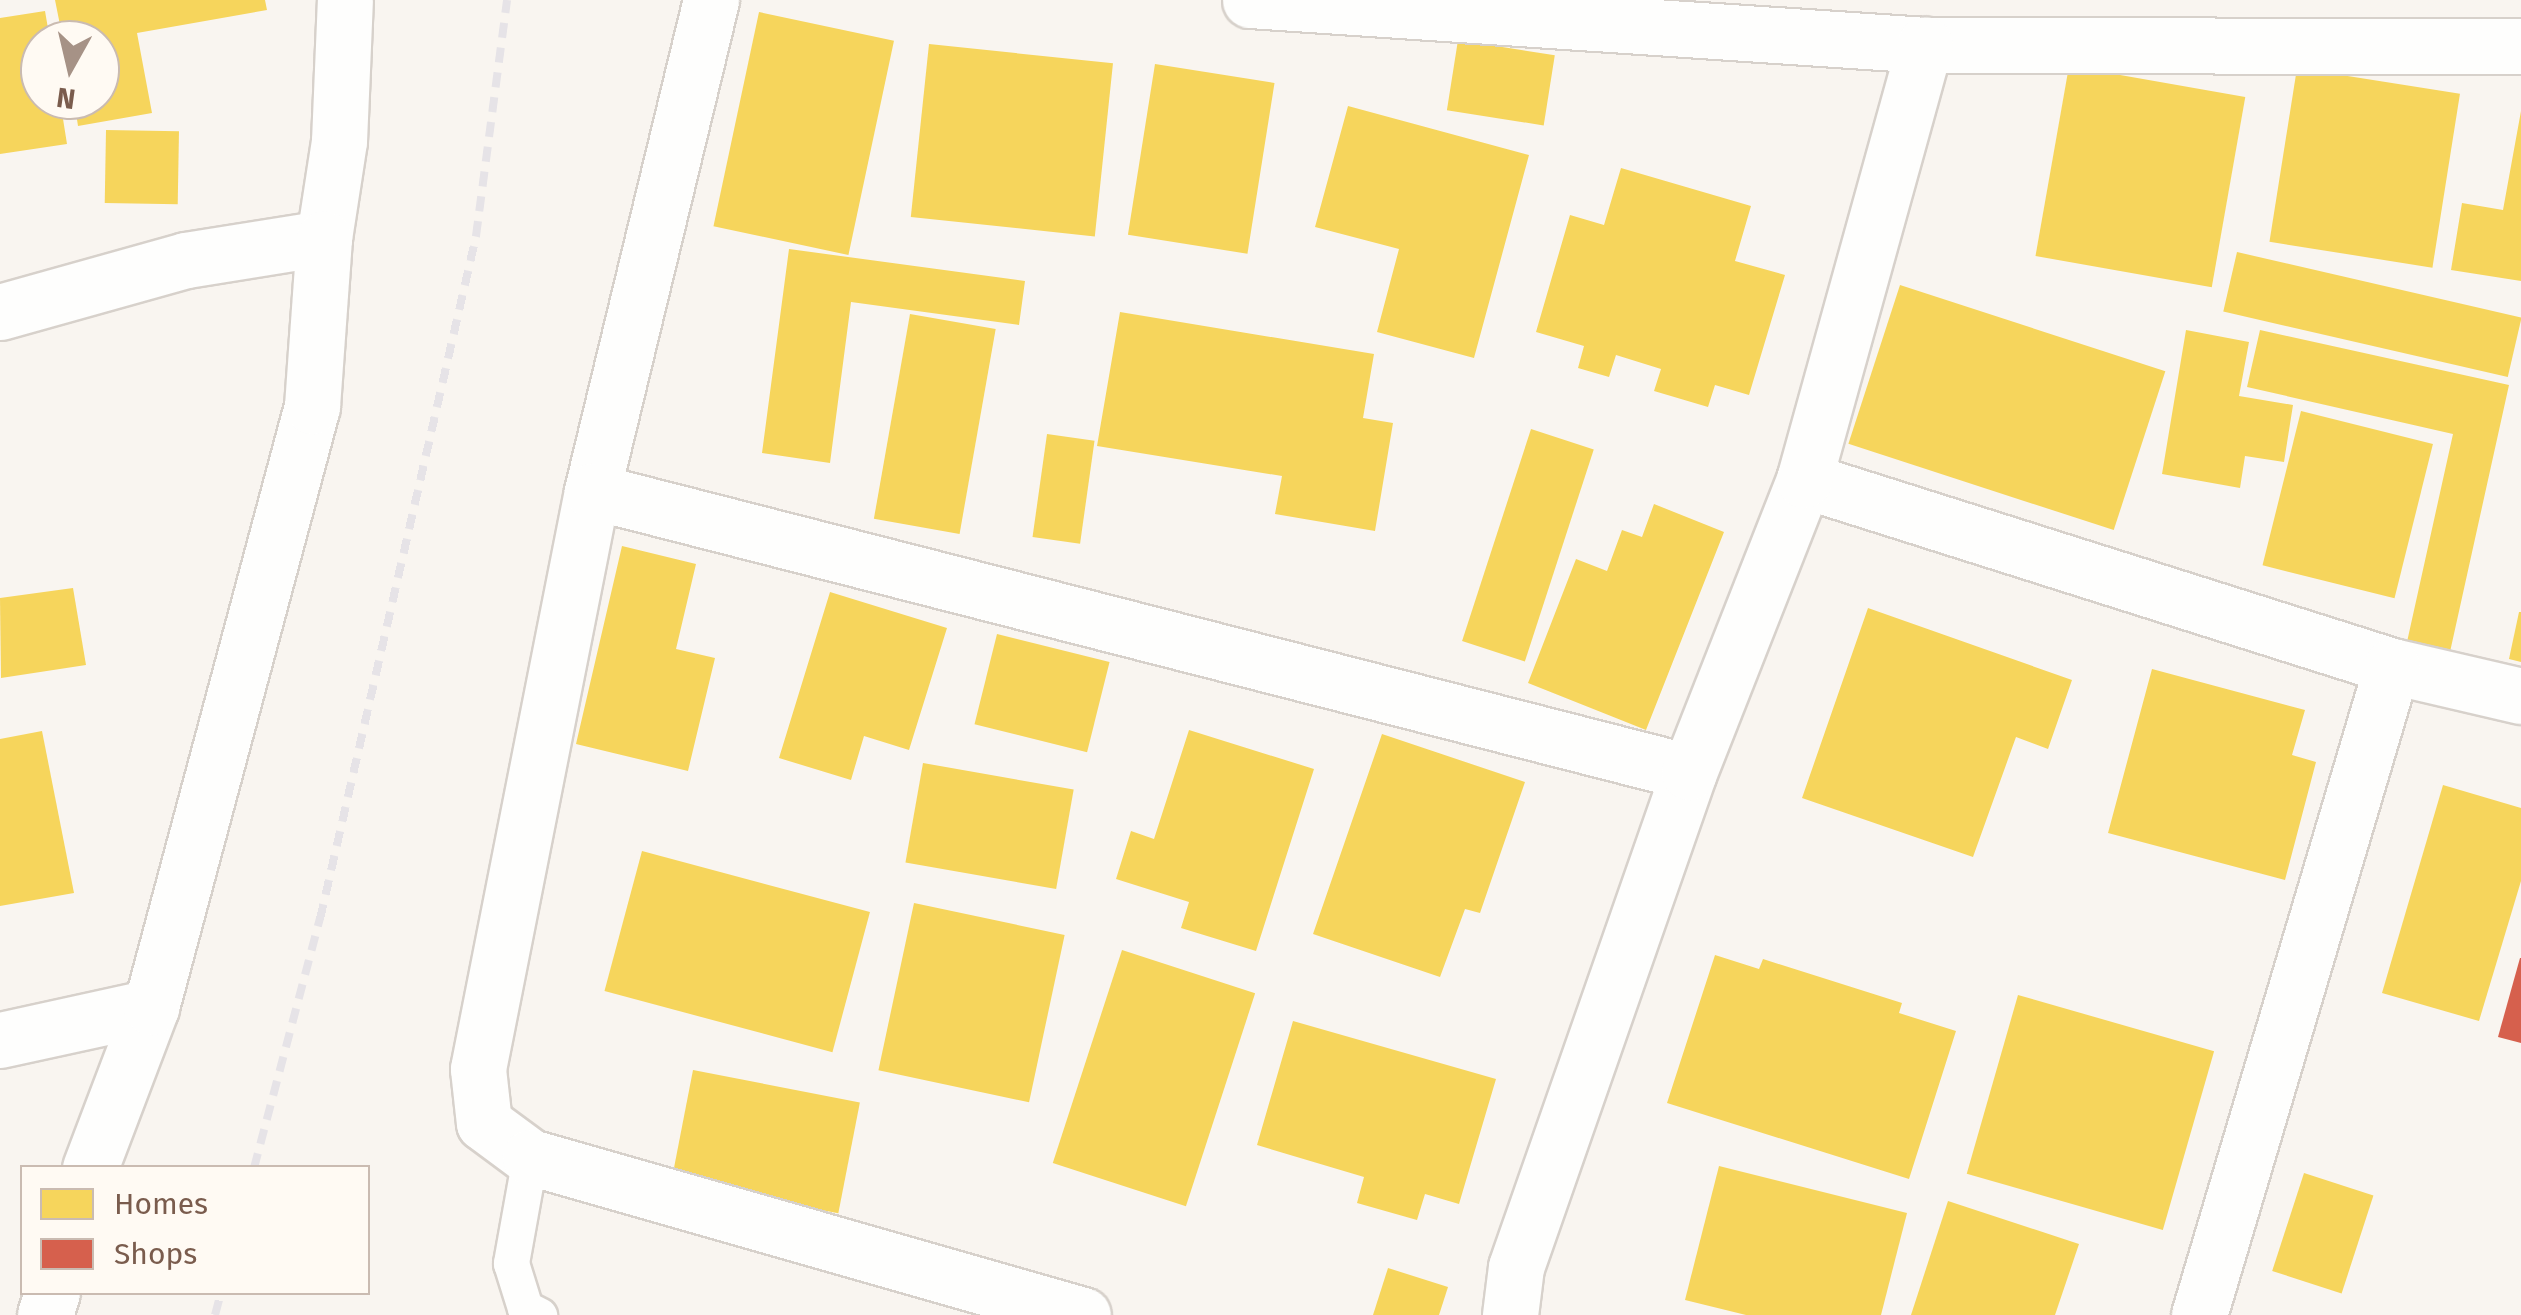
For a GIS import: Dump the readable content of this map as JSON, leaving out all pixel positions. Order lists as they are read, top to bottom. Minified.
{"legend":["Homes","Shops"],"north":"bottom"}
